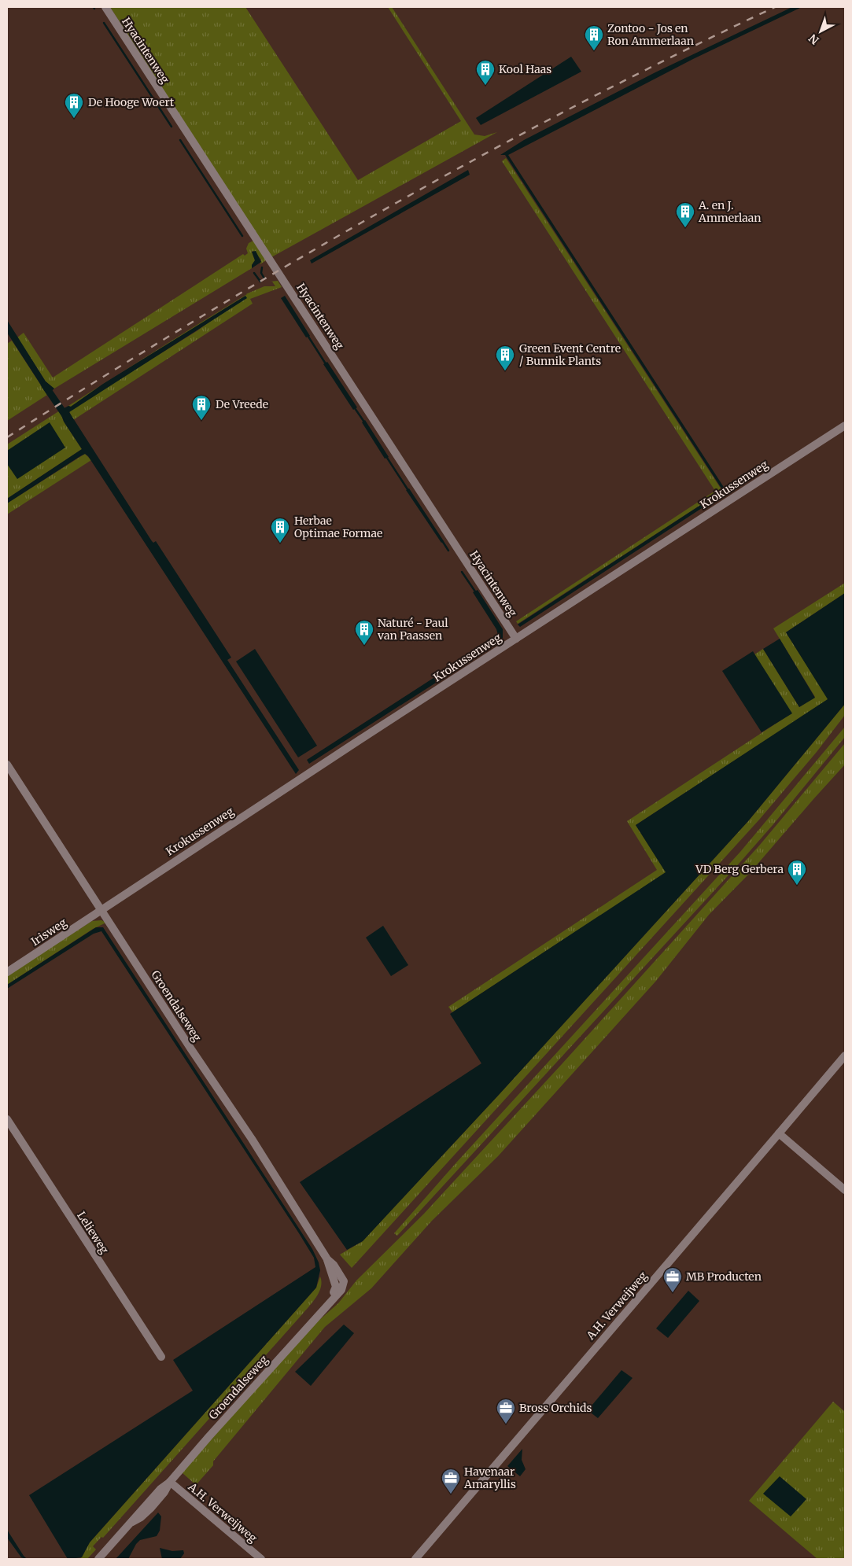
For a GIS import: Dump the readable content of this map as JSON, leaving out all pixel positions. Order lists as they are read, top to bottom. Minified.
{"streets":{"street":["Hyacintenweg","Krokussenweg","Irisweg","Groendalseweg","Lelieweg","A.H. Verweijweg"]},"crossings":[["Hyacintenweg","Krokussenweg"],["Krokussenweg","Irisweg"],["Krokussenweg","Groendalseweg"],["Irisweg","Groendalseweg"],["Groendalseweg","A.H. Verweijweg"]],"places":{"building":["Zontoo - Jos en Ron Ammerlaan","Kool Haas","De Hooge Woert","A. en J. Ammerlaan","Green Event Centre / Bunnik Plants","De Vreede","Herbae Optimae Formae","Naturé - Paul van Paassen","VD Berg Gerbera"],"office":["MB Producten","Bross Orchids","Havenaar Amaryllis"]},"north":"bottom left"}
